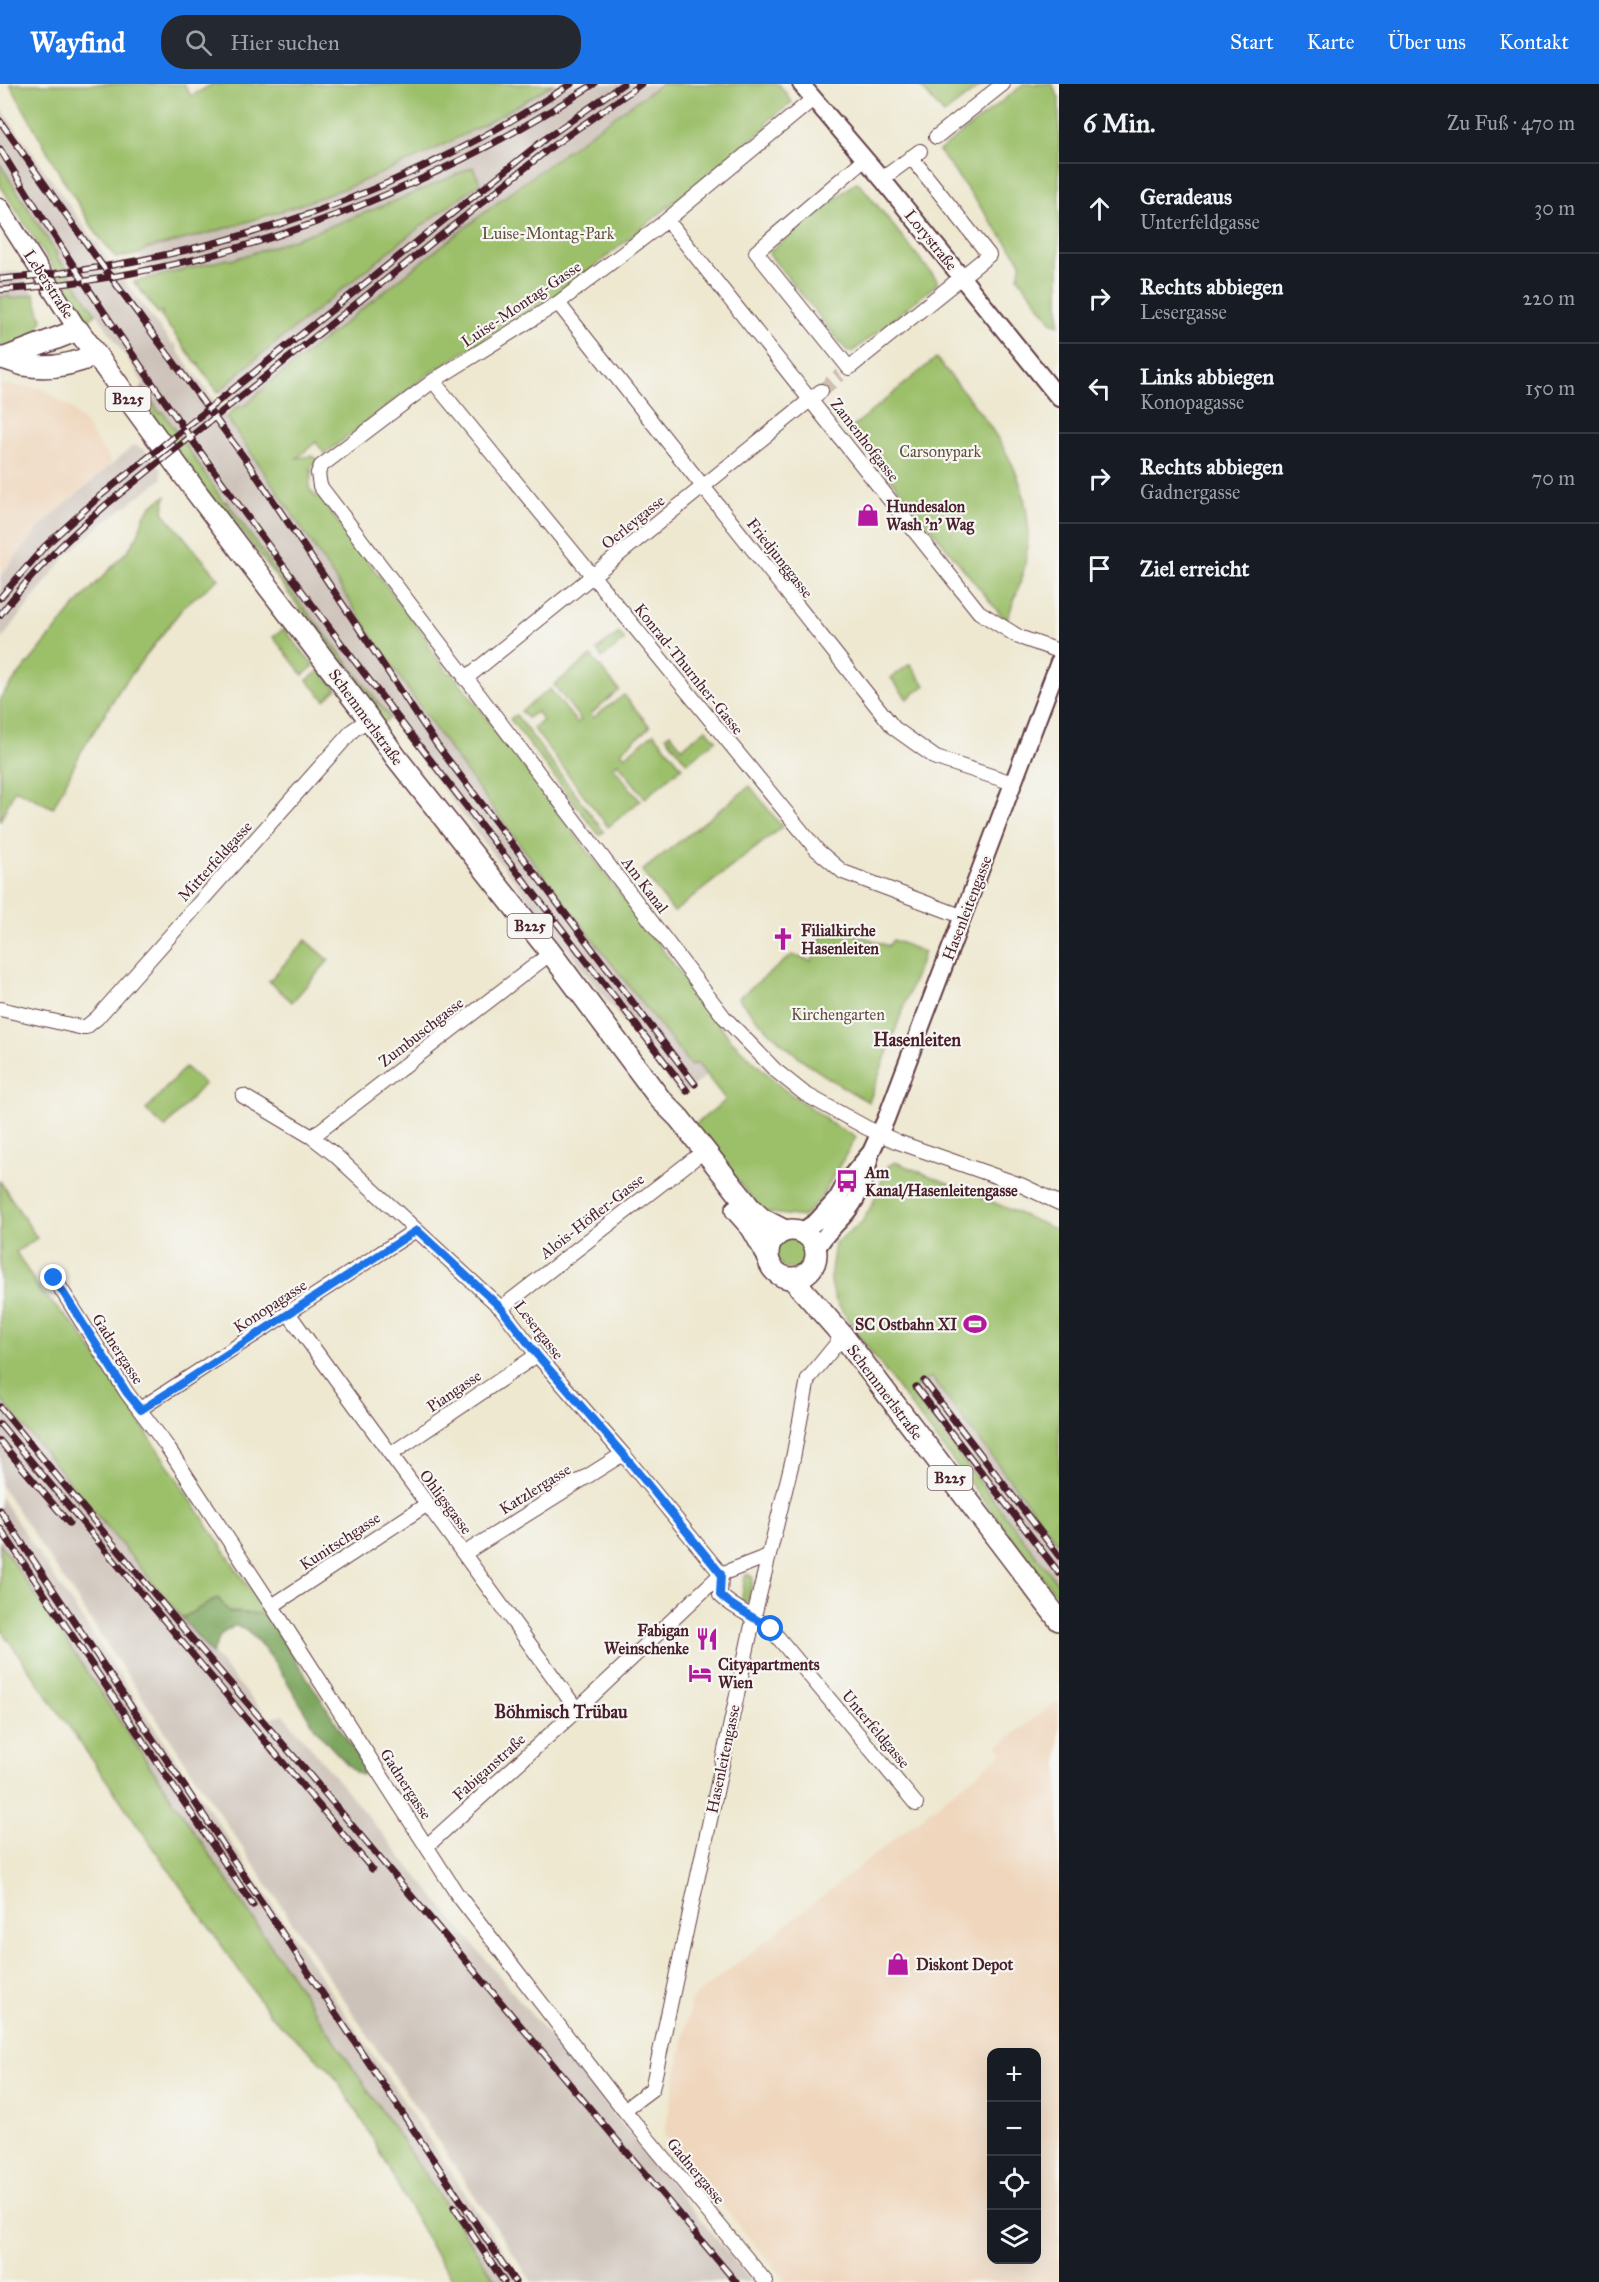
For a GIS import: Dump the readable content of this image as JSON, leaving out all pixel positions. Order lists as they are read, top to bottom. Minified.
{"streets":{"main road":["Leberstraße","B225","Schemmerlstraße"],"street":["Lorystraße","Luise-Montag-Gasse","Zamenhofgasse","Oerleygasse","Friedjunggasse","Konrad-Thurnher-Gasse","Mitterfeldgasse","Am Kanal","Hasenleitengasse","Zumbuschgasse","Alois-Höfler-Gasse","Konopagasse","Lesergasse","Gadnergasse","Piangasse","Katzlergasse","Ohligsgasse","Kunitschgasse","Unterfeldgasse","Fabiganstraße"]},"crossings":[["Lorystraße","Luise-Montag-Gasse"],["Leberstraße","Schemmerlstraße"],["Luise-Montag-Gasse","Zamenhofgasse"],["Luise-Montag-Gasse","Friedjunggasse"],["Luise-Montag-Gasse","Konrad-Thurnher-Gasse"],["Luise-Montag-Gasse","Am Kanal"],["B225","Schemmerlstraße"],["B225","Hasenleitengasse"],["Zamenhofgasse","Oerleygasse"],["Oerleygasse","Friedjunggasse"],["Oerleygasse","Konrad-Thurnher-Gasse"],["Oerleygasse","Am Kanal"],["Friedjunggasse","Hasenleitengasse"],["Konrad-Thurnher-Gasse","Hasenleitengasse"],["Schemmerlstraße","Mitterfeldgasse"],["Schemmerlstraße","Hasenleitengasse"],["Schemmerlstraße","Zumbuschgasse"],["Schemmerlstraße","Alois-Höfler-Gasse"],["Am Kanal","Hasenleitengasse"],["Hasenleitengasse","Gadnergasse"],["Hasenleitengasse","Unterfeldgasse"],["Hasenleitengasse","Fabiganstraße"],["Zumbuschgasse","Lesergasse"],["Alois-Höfler-Gasse","Lesergasse"],["Konopagasse","Lesergasse"],["Konopagasse","Gadnergasse"],["Konopagasse","Ohligsgasse"],["Lesergasse","Piangasse"],["Lesergasse","Katzlergasse"],["Lesergasse","Unterfeldgasse"],["Lesergasse","Fabiganstraße"],["Gadnergasse","Kunitschgasse"],["Gadnergasse","Fabiganstraße"],["Piangasse","Ohligsgasse"],["Katzlergasse","Ohligsgasse"],["Ohligsgasse","Kunitschgasse"],["Ohligsgasse","Fabiganstraße"],["Unterfeldgasse","Fabiganstraße"]],"districts":["Hasenleiten","Böhmisch Trübau"],"parks":["Luise-Montag-Park","Carsonypark","Kirchengarten"],"places":{"shop":["Hundesalon Wash 'n' Wag","Diskont Depot"],"church":["Filialkirche Hasenleiten"],"bus stop":["Am Kanal/Hasenleitengasse"],"sports":["SC Ostbahn XI"],"restaurant":["Fabigan Weinschenke"],"hotel":["Cityapartments Wien"]},"page":{"header":"Wayfind","search":"Hier suchen","nav":["Start","Karte","Über uns","Kontakt"],"heading":["6 Min.","Zu Fuß · 470 m"],"list":[["Geradeaus","Unterfeldgasse","30 m"],["Rechts abbiegen","Lesergasse","220 m"],["Links abbiegen","Konopagasse","150 m"],["Rechts abbiegen","Gadnergasse","70 m"],"Ziel erreicht"],"map_buttons":["+","−"]}}
